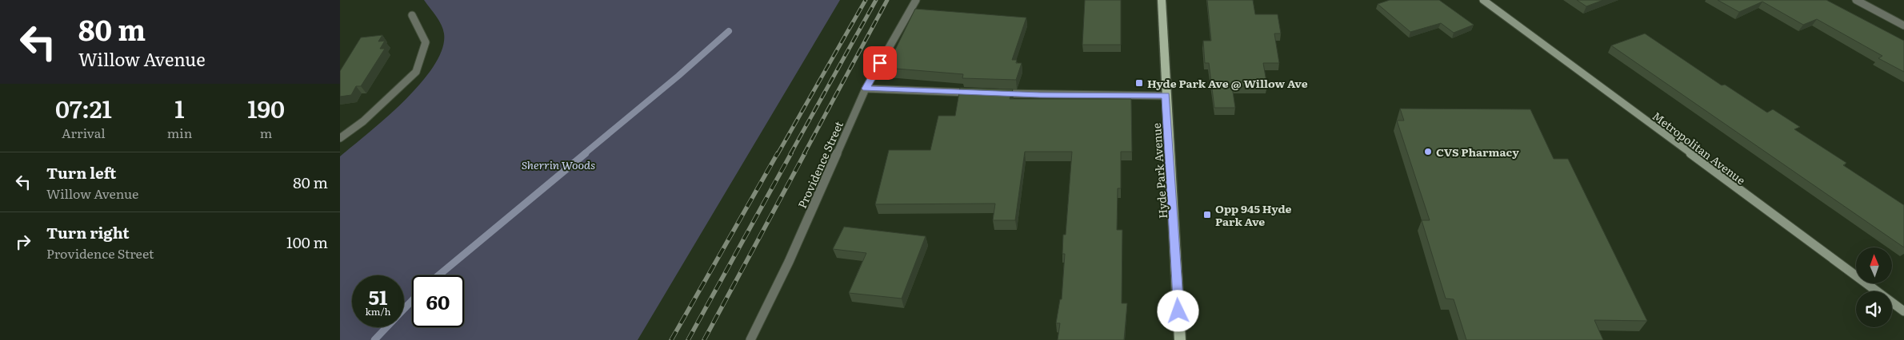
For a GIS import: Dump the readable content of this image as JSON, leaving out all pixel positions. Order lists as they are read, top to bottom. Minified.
{"streets":{"main road":["Hyde Park Avenue"],"street":["Metropolitan Avenue","Providence Street"]},"parks":["Sherrin Woods"],"places":{"transit":["Hyde Park Ave @ Willow Ave","Opp 945 Hyde Park Ave"],"other":["CVS Pharmacy"]},"north":"top","page":{"turn":["80 m","Willow Avenue"],"eta":["07:21","Arrival","1","min","190","m"],"list":[{"name":"Turn left","note":"Willow Avenue","value":"80 m"},{"name":"Turn right","note":"Providence Street","value":"100 m"}],"speed":"51 km/h","limit":"60"}}
